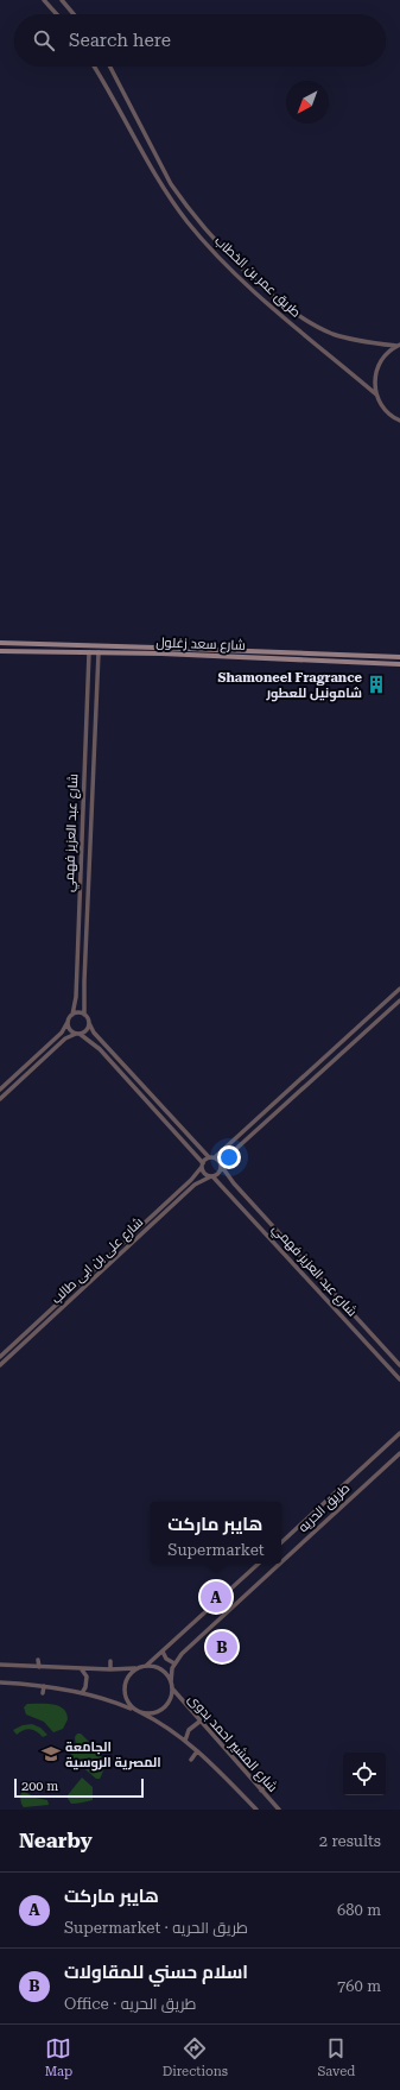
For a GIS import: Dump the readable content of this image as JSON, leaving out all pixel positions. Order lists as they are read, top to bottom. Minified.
{"streets":{"main road":["شارع سعد زغلول"],"street":["طريق عمر بن الخطاب","شارع عبد العزيز فهمي","شارع على بن ابى طالب","طريق الحريه","شارع المشير احمد بدوى"]},"crossings":[["شارع سعد زغلول","شارع عبد العزيز فهمي"],["شارع عبد العزيز فهمي","شارع على بن ابى طالب"]],"places":{"building":["Shamoneel Fragrance شامونيل للعطور"],"school or university":["الجامعة المصرية الروسية"]},"scale_bar":"200 m","north":"bottom left","page":{"search":"Search here","popup":["هايبر ماركت","Supermarket"],"pins":["A","B"],"scale":"200 m","heading":["Nearby","2 results"],"list":[{"mark":"A","name":"هايبر ماركت","note":"Supermarket · طريق الحريه","value":"680 m"},{"mark":"B","name":"اسلام حسني للمقاولات","note":"Office · طريق الحريه","value":"760 m"}],"nav":["Map","Directions","Saved"]}}
